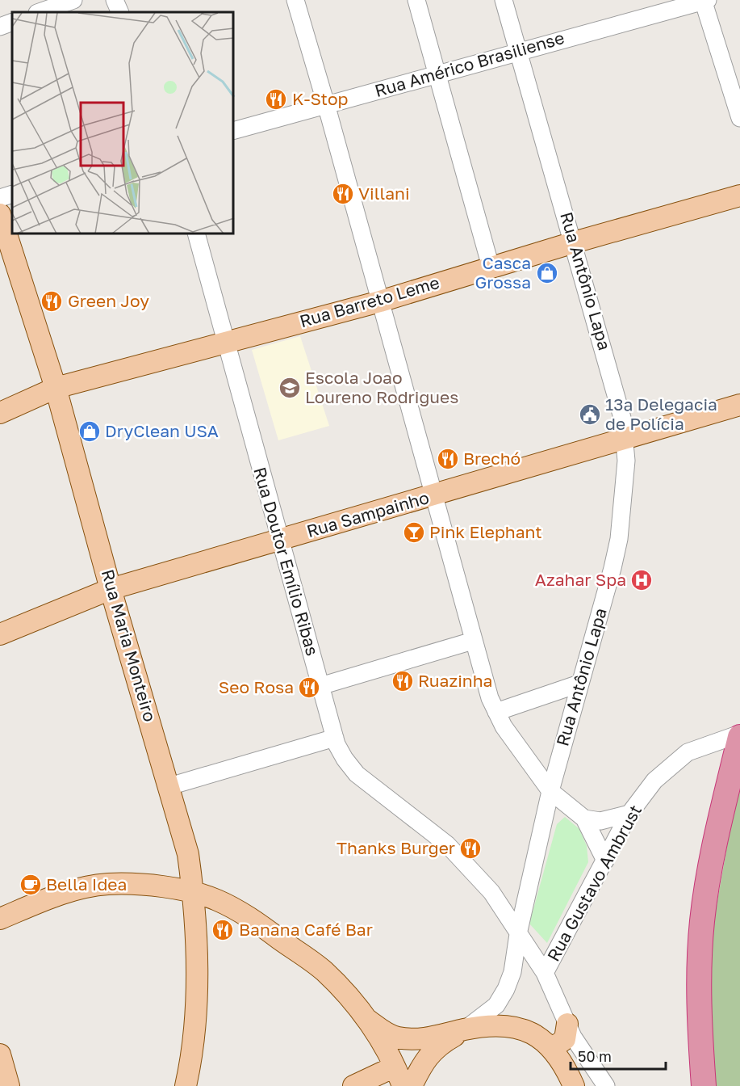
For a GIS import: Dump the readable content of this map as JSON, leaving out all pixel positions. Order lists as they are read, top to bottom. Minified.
{"streets":{"main road":["Rua Barreto Leme","Rua Sampainho","Rua Maria Monteiro"],"street":["Rua Américo Brasiliense","Rua Antônio Lapa","Rua Doutor Emílio Ribas","Rua Gustavo Ambrust"]},"crossings":[["Rua Américo Brasiliense","Rua Antônio Lapa"],["Rua Antônio Lapa","Rua Barreto Leme"],["Rua Antônio Lapa","Rua Sampainho"],["Rua Antônio Lapa","Rua Doutor Emílio Ribas"],["Rua Barreto Leme","Rua Doutor Emílio Ribas"],["Rua Barreto Leme","Rua Maria Monteiro"],["Rua Sampainho","Rua Doutor Emílio Ribas"],["Rua Sampainho","Rua Maria Monteiro"],["Rua Doutor Emílio Ribas","Rua Gustavo Ambrust"]],"places":{"restaurant":["K-Stop","Villani","Green Joy","Brechó","Ruazinha","Seo Rosa","Thanks Burger","Banana Café Bar"],"shop":["Casca Grossa","DryClean USA"],"school or university":["Escola Joao Loureno Rodrigues"],"public building":["13ª Delegacia de Polícia"],"bar":["Pink Elephant"],"hospital":["Azahar Spa"],"cafe":["Bella Idea"]},"scale_bar":"50 m"}
